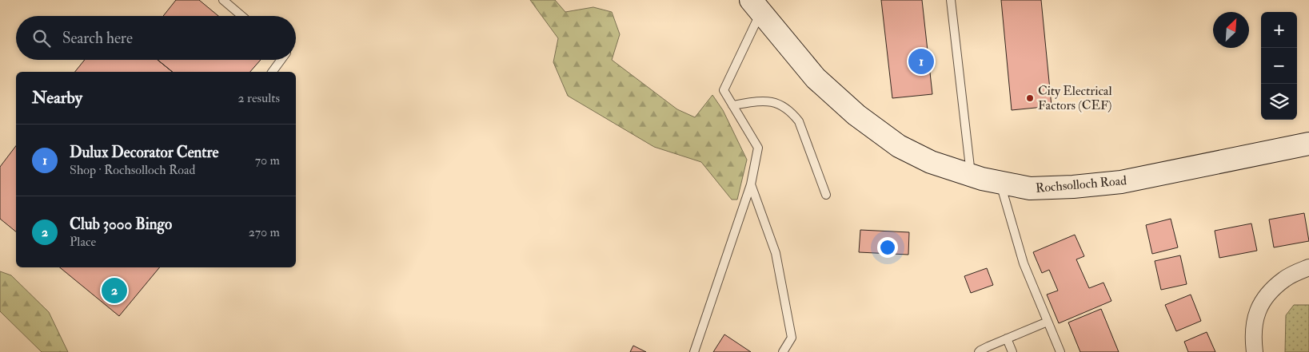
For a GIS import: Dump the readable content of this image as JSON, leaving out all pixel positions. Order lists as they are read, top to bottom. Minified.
{"streets":{"street":["Rochsolloch Road"]},"places":["City Electrical Factors (CEF)"],"north":"top right","page":{"map_buttons":["+","−"],"search":"Search here","pins":["1","2"],"heading":["Nearby","2 results"],"list":[{"mark":"1","name":"Dulux Decorator Centre","note":"Shop · Rochsolloch Road","value":"70 m"},{"mark":"2","name":"Club 3000 Bingo","note":"Place","value":"270 m"}]}}
